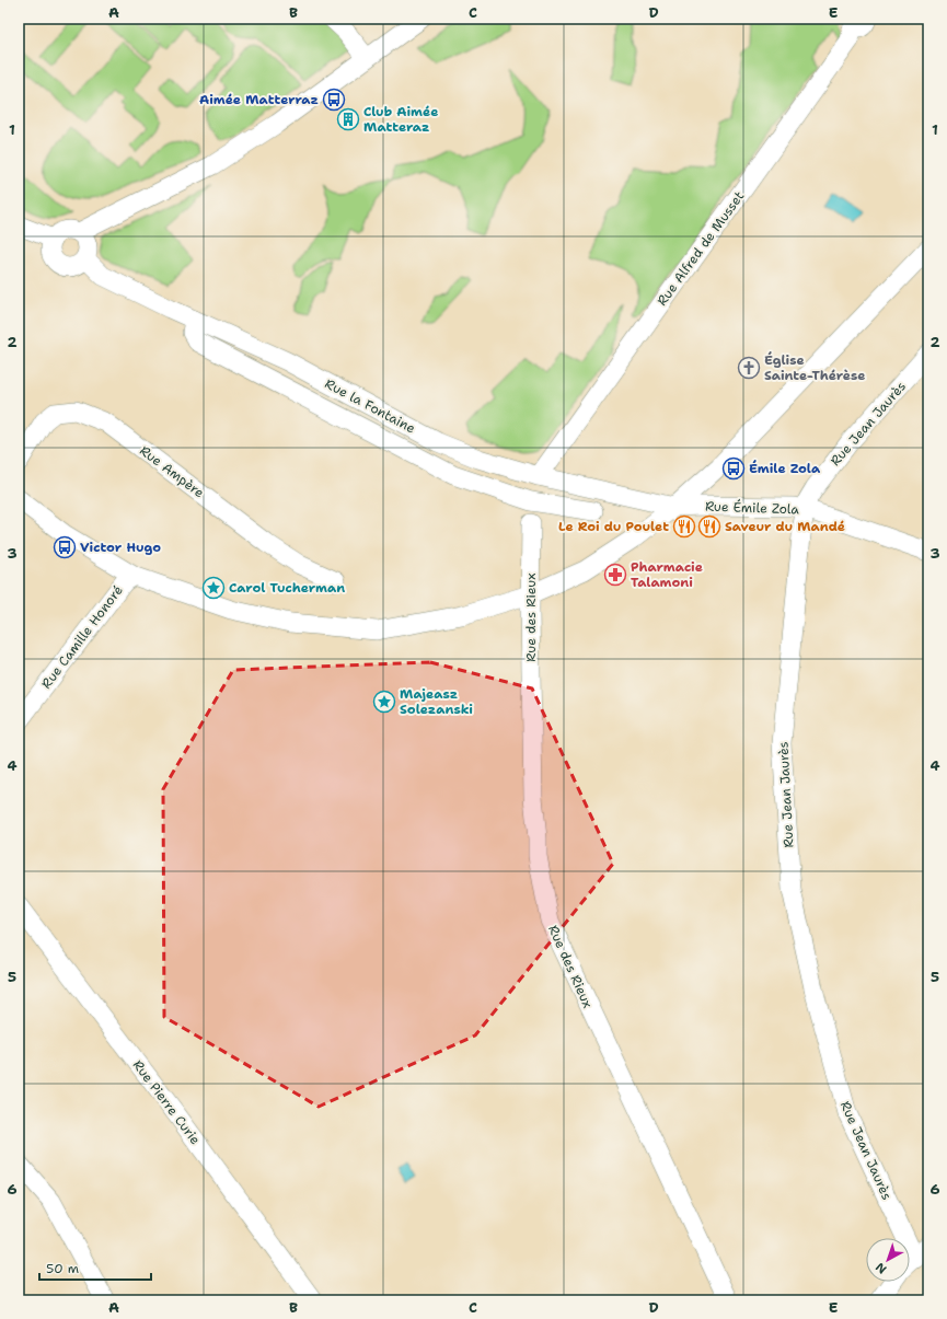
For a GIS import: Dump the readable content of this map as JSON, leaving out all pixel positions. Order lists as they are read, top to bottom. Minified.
{"streets":{"street":["Rue Alfred de Musset","Rue la Fontaine","Rue Jean Jaurès","Rue Ampère","Rue Émile Zola","Rue des Rieux","Rue Camille Honoré","Rue Pierre Curie"]},"crossings":[["Rue Alfred de Musset","Rue la Fontaine"],["Rue la Fontaine","Rue Émile Zola"],["Rue Jean Jaurès","Rue Émile Zola"]],"places":{"bus stop":["Aimée Matterraz","Émile Zola","Victor Hugo"],"building":["Club Aimée Matteraz"],"church":["Église Sainte-Thérèse"],"restaurant":["Le Roi du Poulet","Saveur du Mandé"],"pharmacy":["Pharmacie Talamoni"],"place":["Carol Tucherman","Majeasz Solezanski"]},"scale_bar":"50 m","north":"bottom left","grid":{"columns":["A","B","C","D","E"],"rows":["1","2","3","4","5","6"]}}
